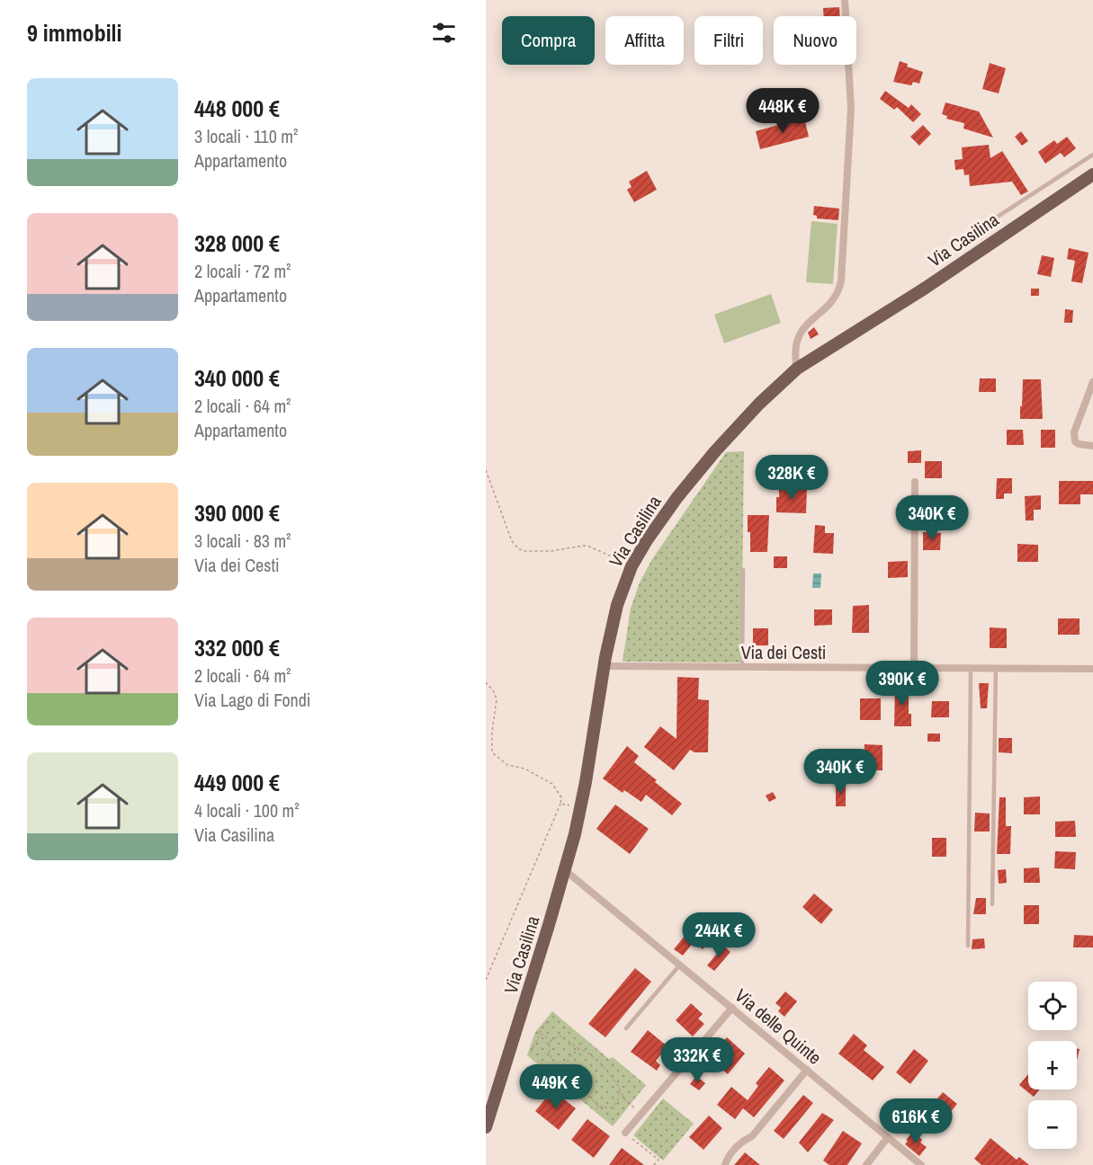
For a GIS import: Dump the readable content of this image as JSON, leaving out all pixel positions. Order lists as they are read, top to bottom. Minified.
{"streets":{"main road":["Via Casilina"],"street":["Via dei Cesti","Via delle Quinte"]},"crossings":[["Via Casilina","Via dei Cesti"],["Via Casilina","Via delle Quinte"]],"page":{"heading":"9 immobili","chip":["Compra","Affitta","Filtri","Nuovo"],"list":[{"name":"448 000 €","note":"3 locali · 110 m² · Appartamento"},{"name":"328 000 €","note":"2 locali · 72 m² · Appartamento"},{"name":"340 000 €","note":"2 locali · 64 m² · Appartamento"},{"name":"390 000 €","note":"3 locali · 83 m² · Via dei Cesti"},{"name":"332 000 €","note":"2 locali · 64 m² · Via Lago di Fondi"},{"name":"449 000 €","note":"4 locali · 100 m² · Via Casilina"}],"price":["448K €","328K €","340K €","390K €","340K €","244K €","332K €","449K €","616K €"],"map_buttons":["+","−"]}}
